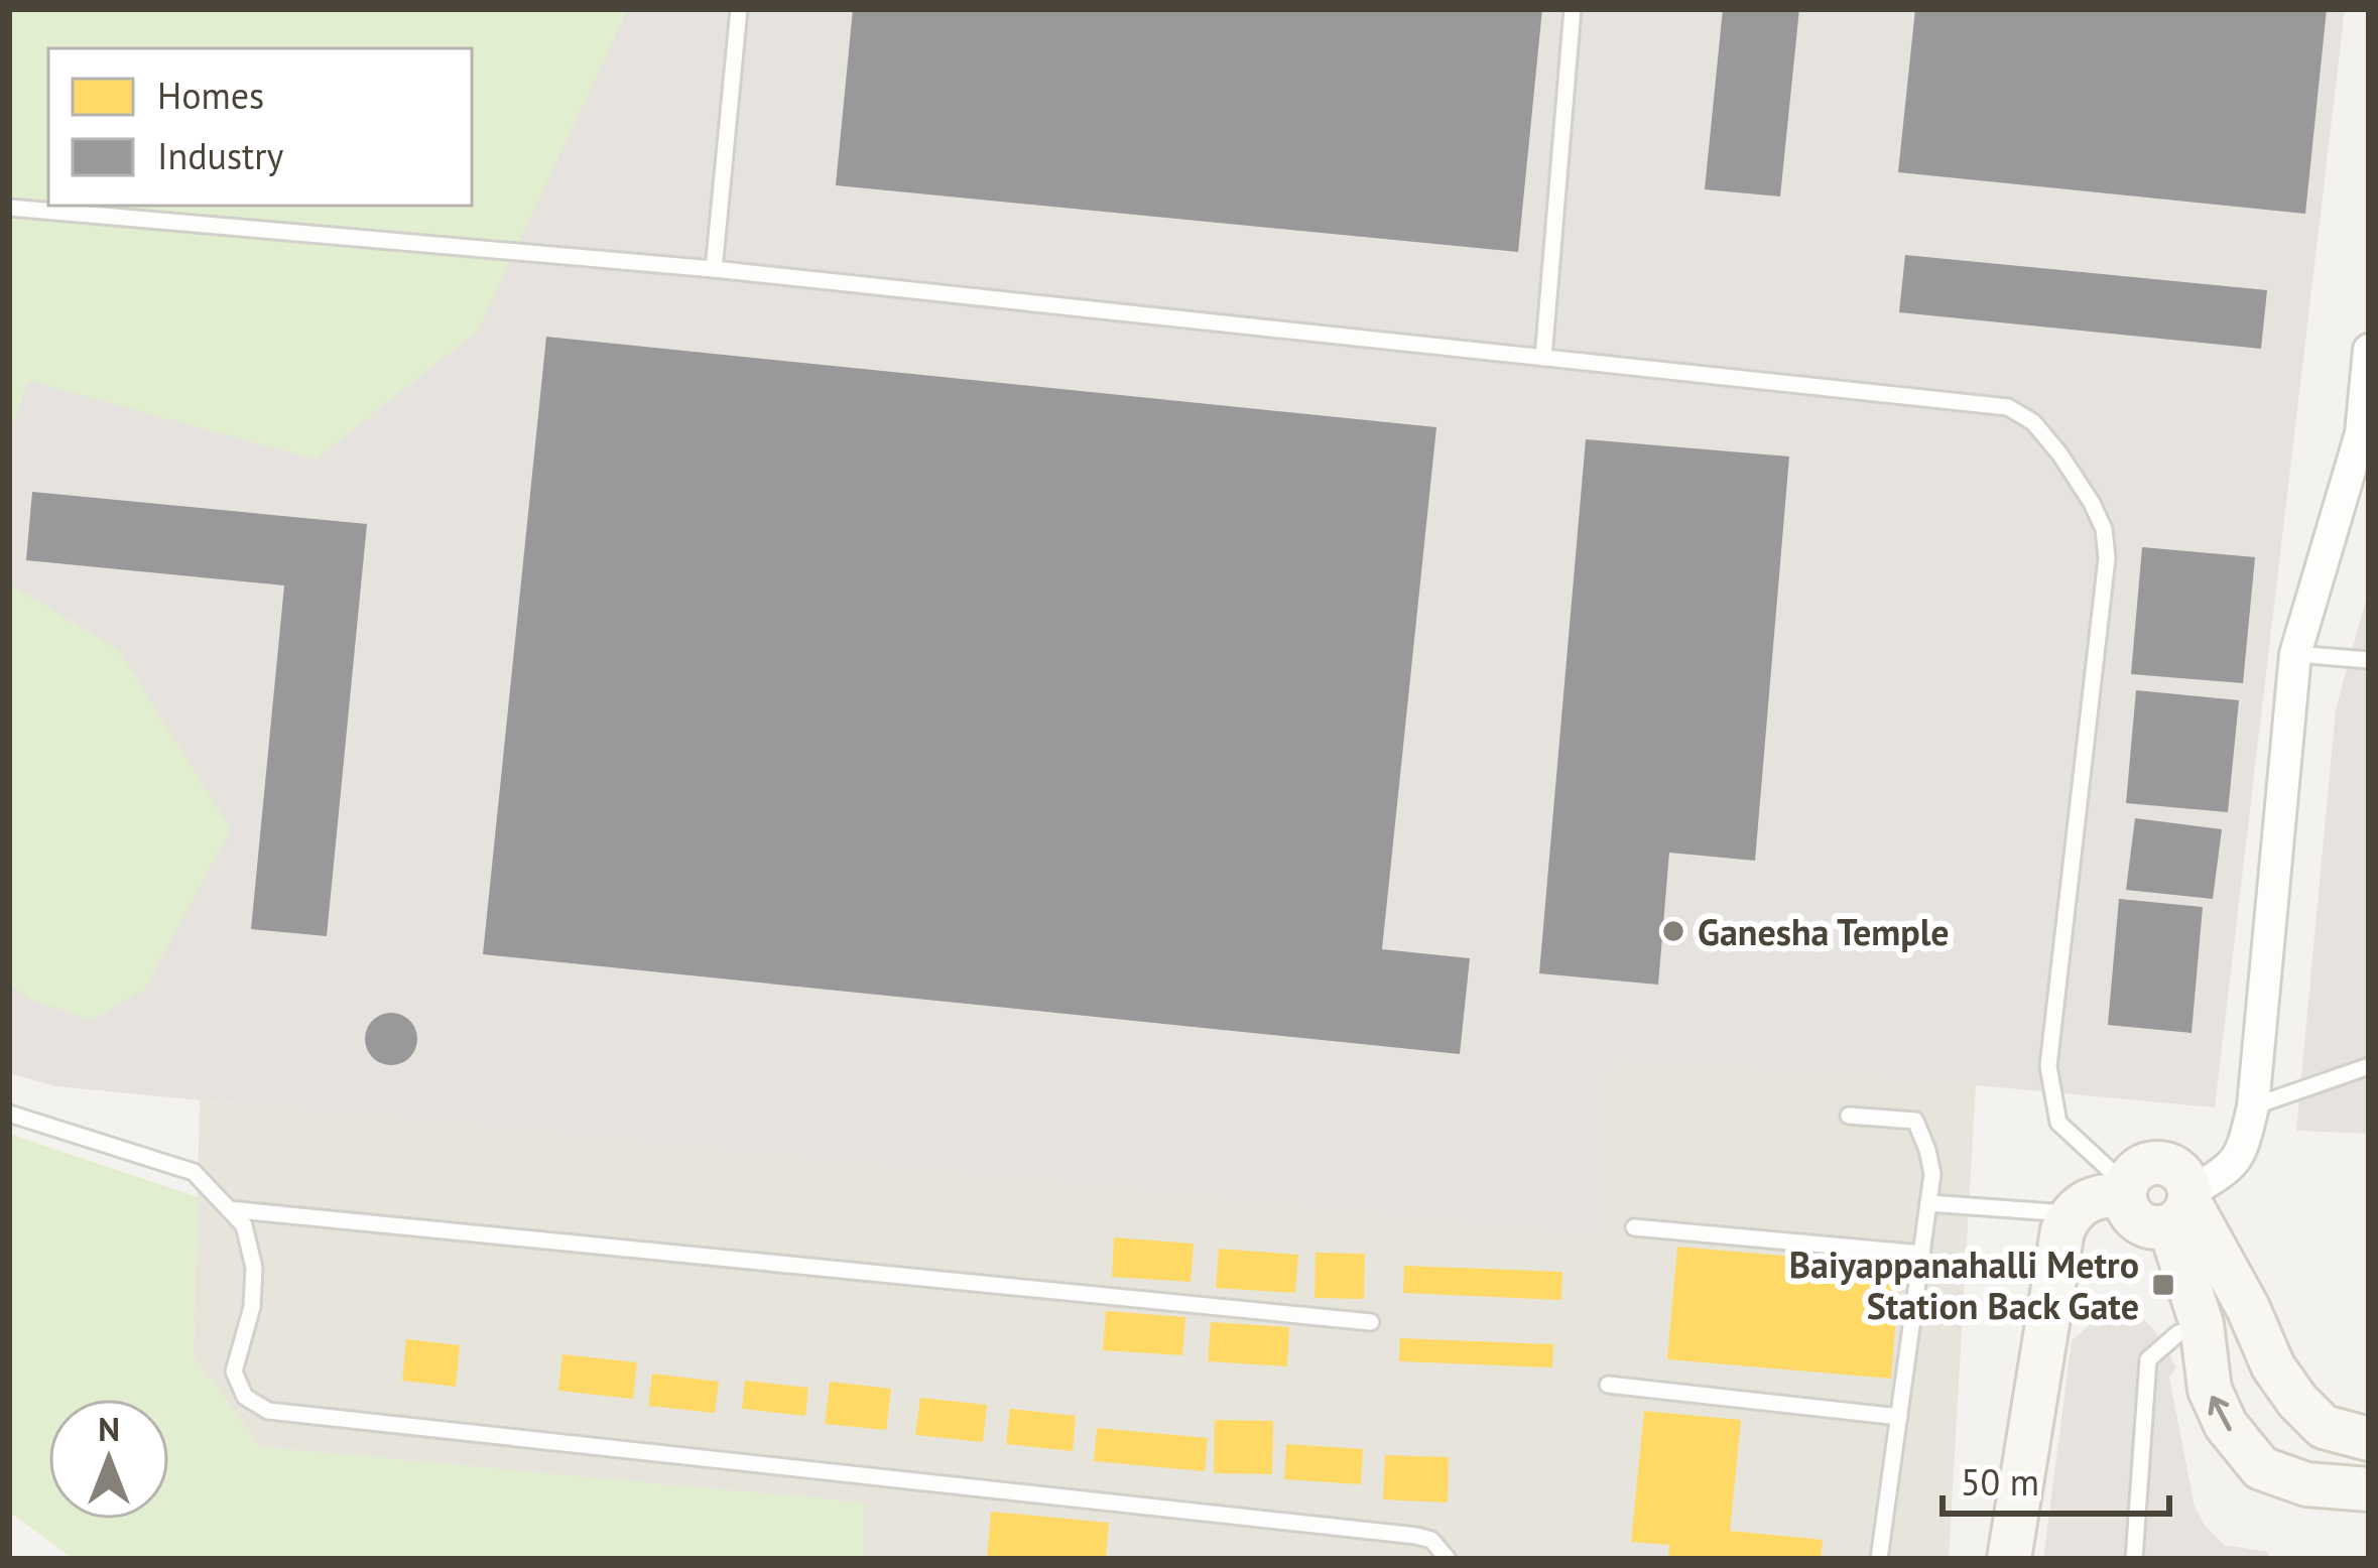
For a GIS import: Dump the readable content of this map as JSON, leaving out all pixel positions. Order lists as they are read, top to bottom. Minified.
{"places":{"other":["Ganesha Temple"],"transit":["Baiyappanahalli Metro Station Back Gate"]},"legend":["Homes","Industry"],"scale_bar":"50 m","north":"top"}
